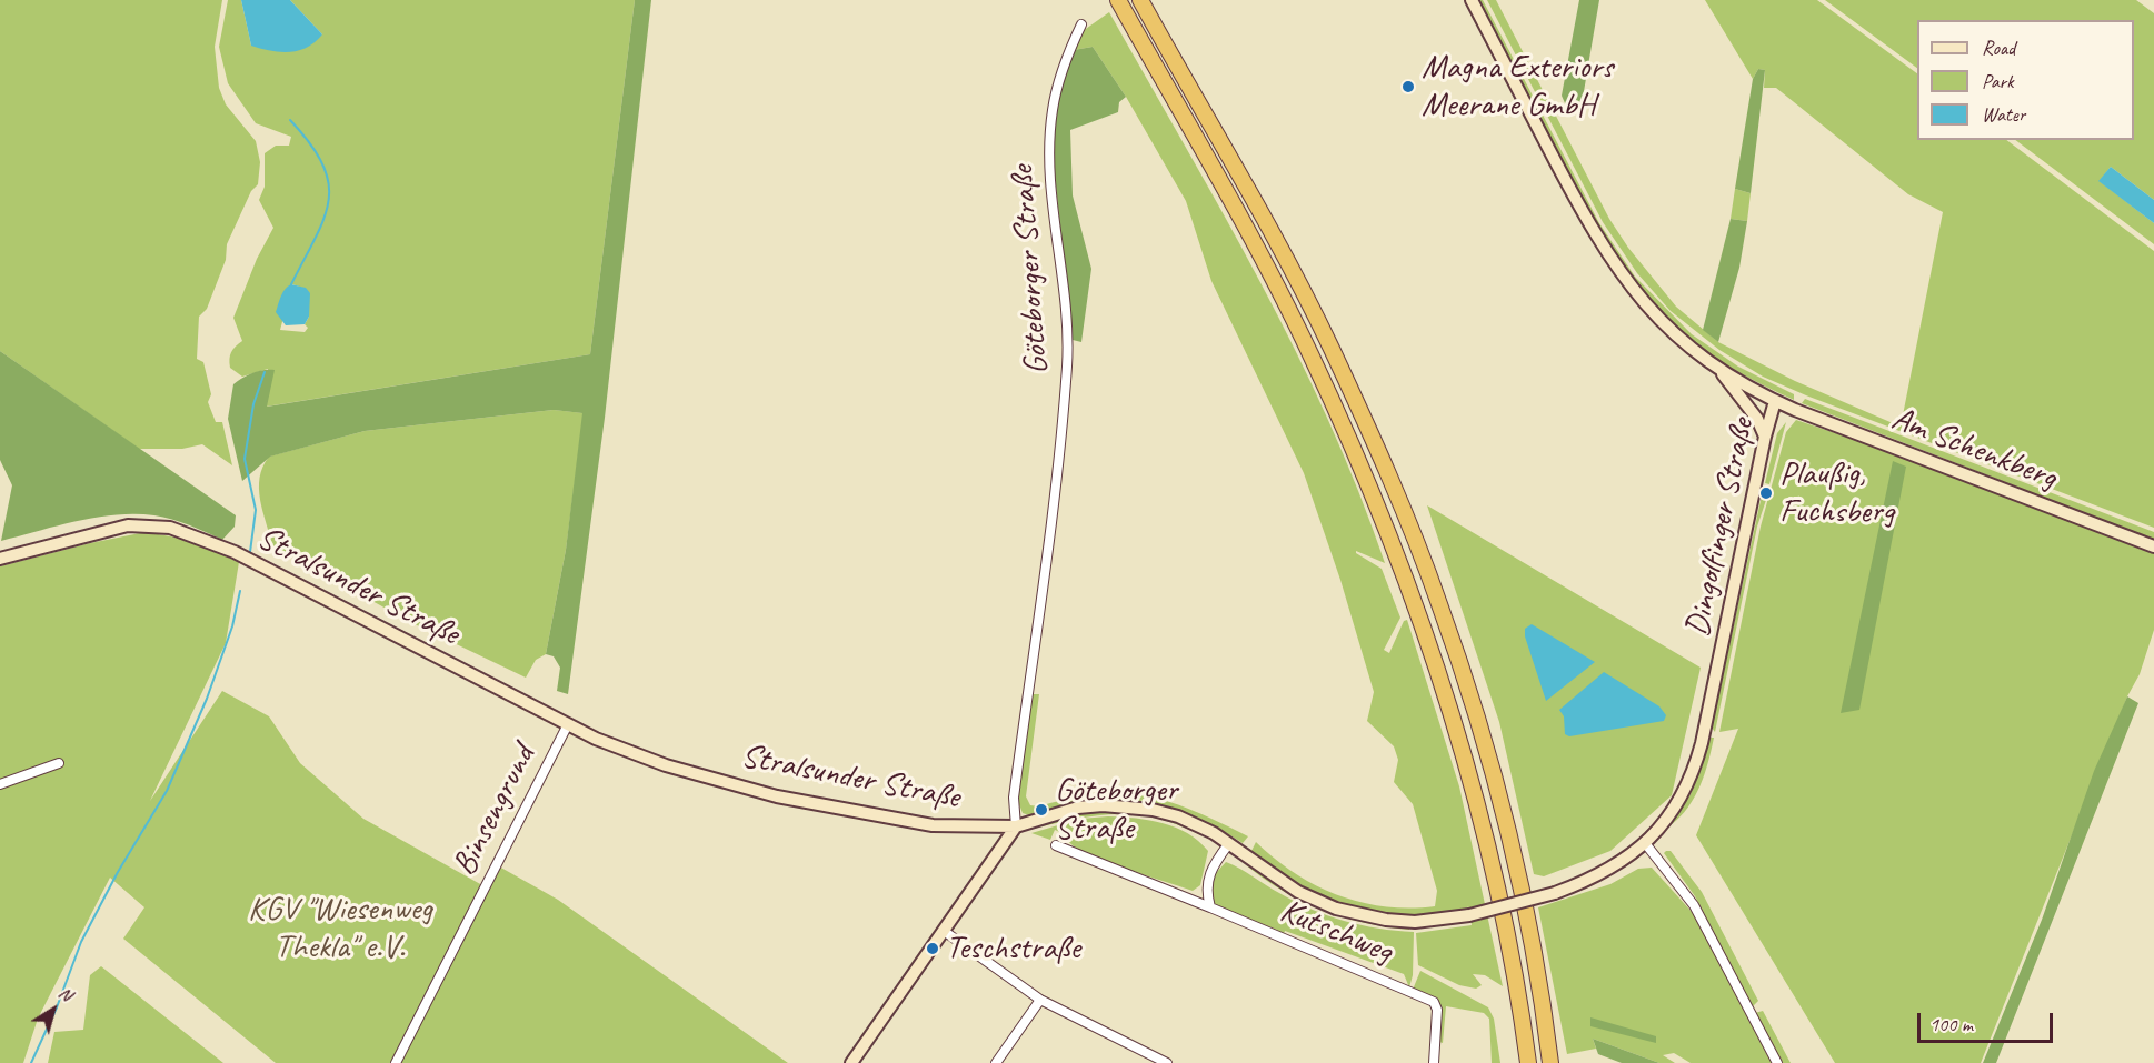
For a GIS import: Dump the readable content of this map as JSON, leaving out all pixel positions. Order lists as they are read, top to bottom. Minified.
{"streets":{"street":["Göteborger Straße","Am Schenkberg","Dingolfinger Straße","Stralsunder Straße","Binsengrund","Kutschweg"]},"crossings":[["Göteborger Straße","Stralsunder Straße"],["Am Schenkberg","Dingolfinger Straße"],["Dingolfinger Straße","Stralsunder Straße"],["Stralsunder Straße","Binsengrund"]],"parks":["KGV \"Wiesenweg Thekla\" e.V."],"places":["Magna Exteriors Meerane GmbH","Plaußig, Fuchsberg","Göteborger Straße","Teschstraße"],"legend":["Road","Park","Water"],"scale_bar":"100 m","north":"top right"}
